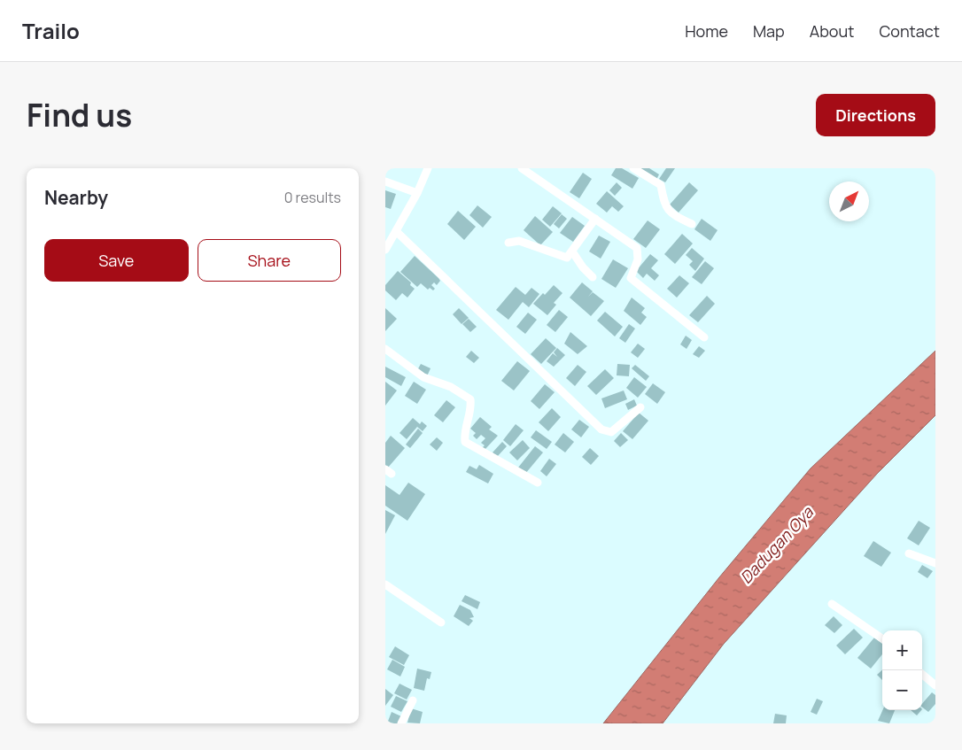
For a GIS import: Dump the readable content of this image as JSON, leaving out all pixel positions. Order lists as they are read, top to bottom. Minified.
{"water":["Dadugan Oya"],"north":"top right","page":{"header":"Trailo","nav":["Home","Map","About","Contact"],"title":"Find us","buttons":["Directions",["Save","Share"]],"heading":["Nearby","0 results"],"map_buttons":["+","−"]}}
